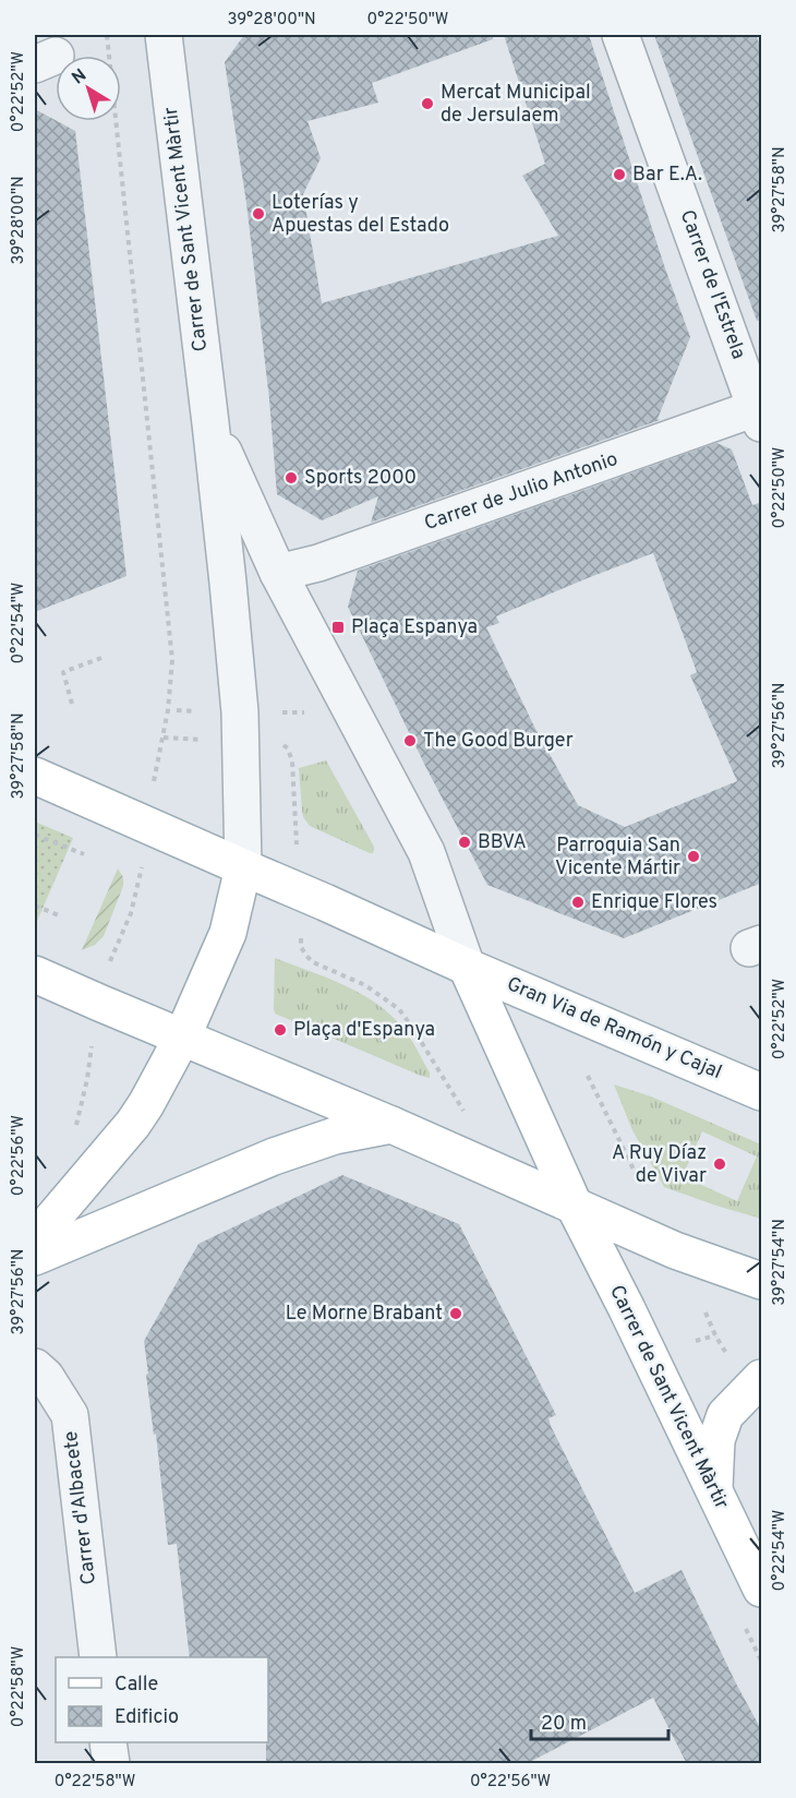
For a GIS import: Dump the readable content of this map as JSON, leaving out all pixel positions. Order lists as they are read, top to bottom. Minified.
{"streets":{"main road":["Carrer de Sant Vicent Màrtir","Gran Via de Ramón y Cajal"],"street":["Carrer de l'Estrela","Carrer de Julio Antonio","Carrer d'Albacete"]},"crossings":[["Carrer de Sant Vicent Màrtir","Carrer de Julio Antonio"],["Carrer de l'Estrela","Carrer de Julio Antonio"]],"places":{"other":["Mercat Municipal de Jersulaem","Bar E.A.","Loterías y Apuestas del Estado","Sports 2000","The Good Burger","BBVA","Parroquia San Vicente Mártir","Enrique Flores","Plaça d'Espanya","A Ruy Díaz de Vivar","Le Morne Brabant"],"transit":["Plaça Espanya"]},"legend":["Calle","Edificio"],"scale_bar":"20 m","north":"top left","coordinates":["39°28'00\"N","0°22'50\"W","0°22'52\"W","39°27'58\"N","0°22'54\"W","39°27'56\"N","0°22'56\"W","39°27'54\"N","0°22'58\"W"]}
